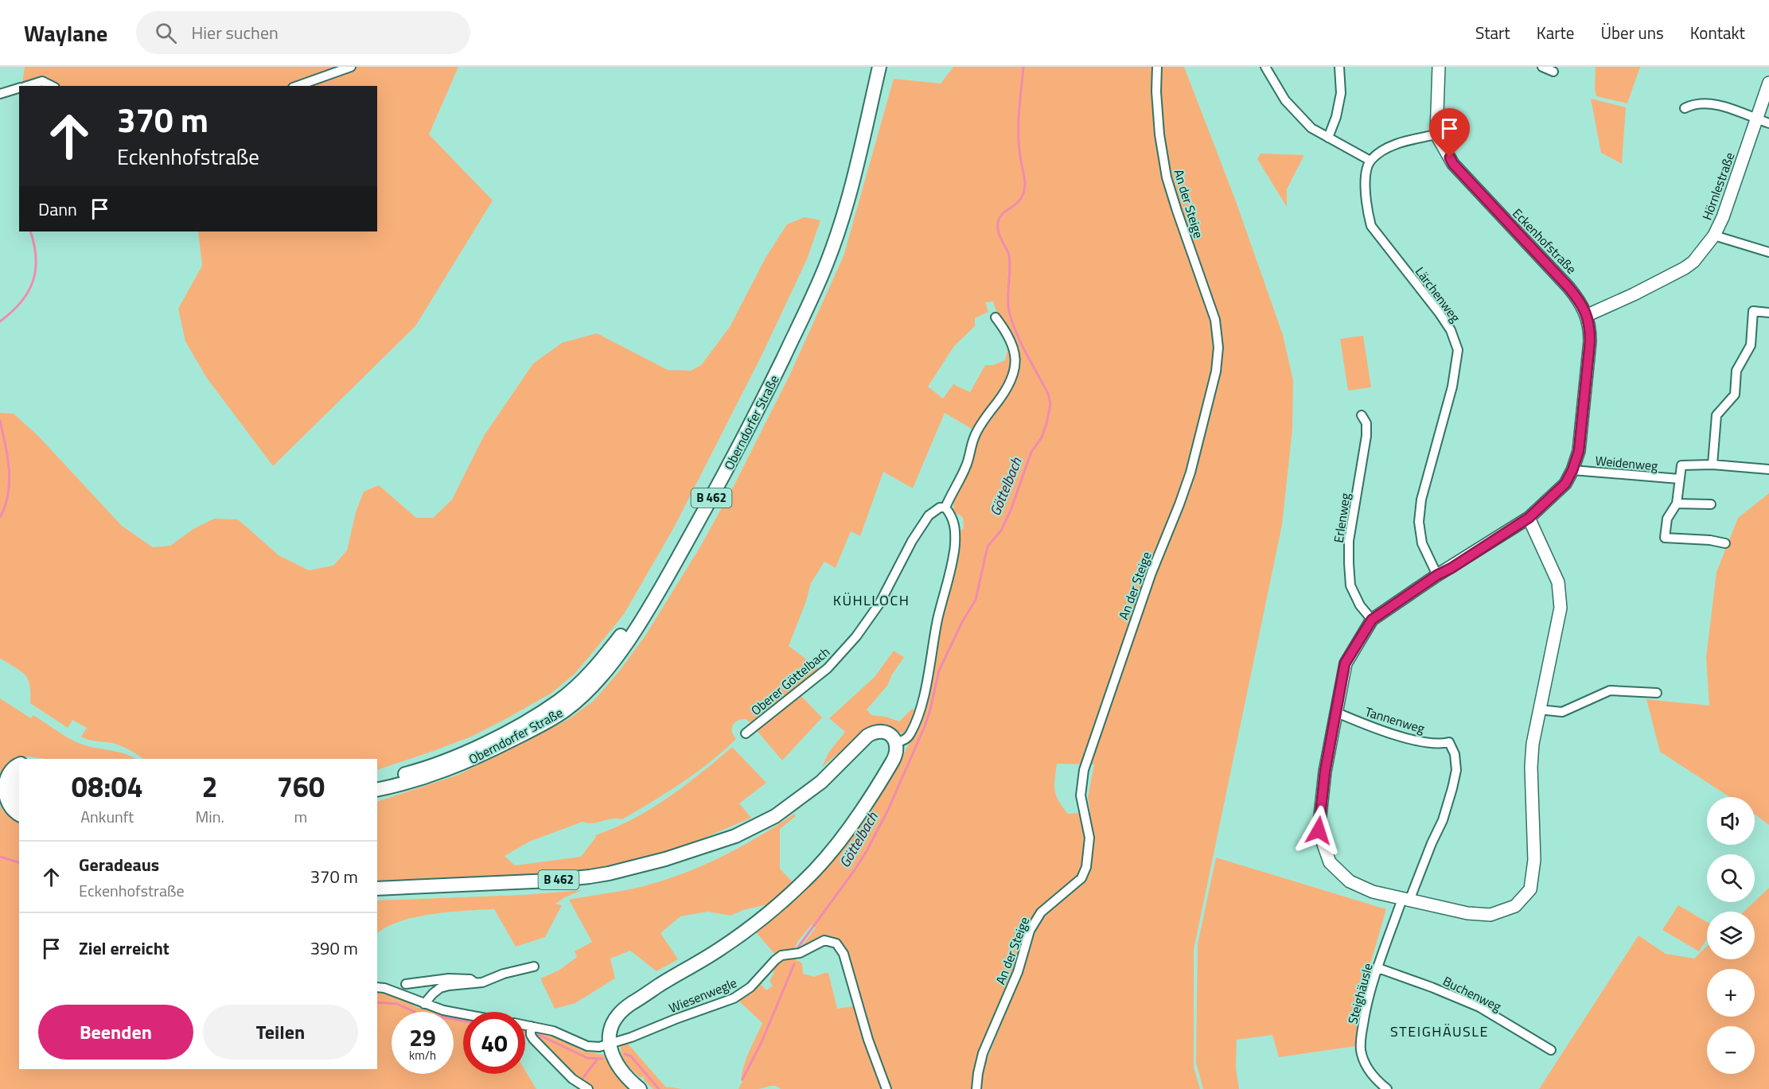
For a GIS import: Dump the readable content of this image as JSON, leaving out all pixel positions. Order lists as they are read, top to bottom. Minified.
{"streets":{"main road":["Oberndorfer Straße","B 462"],"street":["Hörnlestraße","An der Steige","Eckenhofstraße","Lärchenweg","Weidenweg","Erlenweg","Oberer Göttelbach","Tannenweg","Steighäusle","Buchenweg","Wiesenwegle"]},"crossings":[["Hörnlestraße","Eckenhofstraße"],["Eckenhofstraße","Lärchenweg"],["Eckenhofstraße","Weidenweg"],["Eckenhofstraße","Erlenweg"],["Tannenweg","Steighäusle"],["Steighäusle","Buchenweg"]],"districts":["KÜHLLOCH","STEIGHÄUSLE"],"water":["Göttelbach"],"page":{"header":"Waylane","search":"Hier suchen","nav":["Start","Karte","Über uns","Kontakt"],"turn":["370 m","Eckenhofstraße"],"then":"Dann","eta":["08:04","Ankunft","2","Min.","760","m"],"map_buttons":["+","−"],"list":[{"name":"Geradeaus","note":"Eckenhofstraße","value":"370 m"},{"name":"Ziel erreicht","value":"390 m"}],"buttons":["Beenden","Teilen"],"speed":"29 km/h","limit":"40"}}
